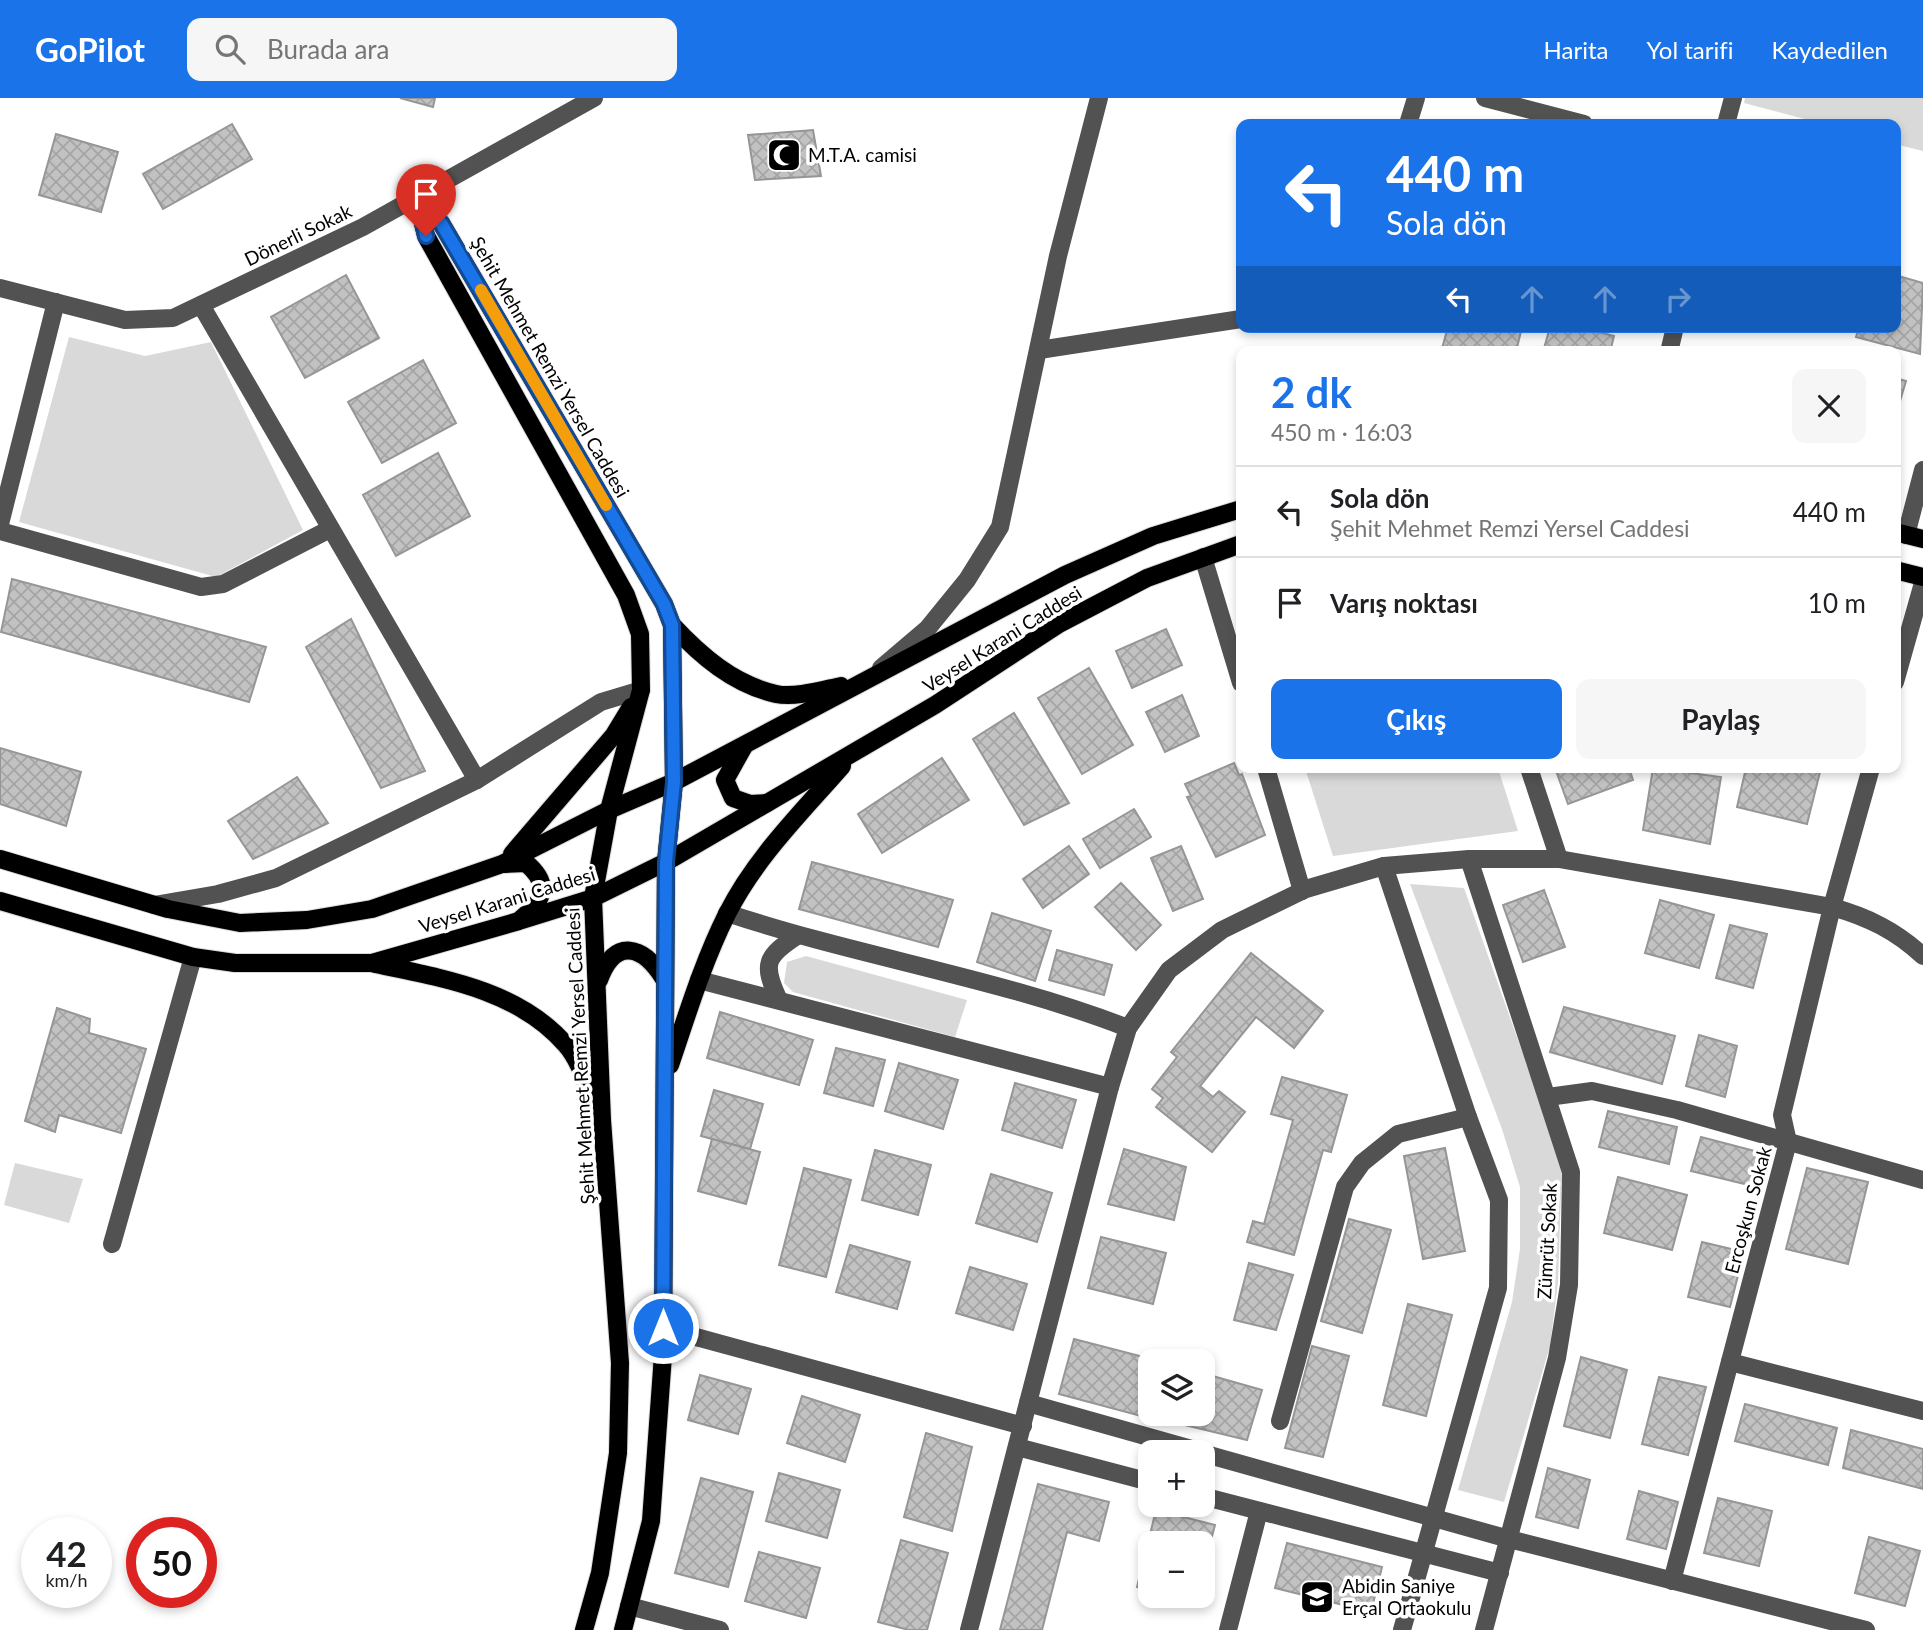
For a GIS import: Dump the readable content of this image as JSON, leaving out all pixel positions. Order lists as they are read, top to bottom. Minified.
{"streets":{"main road":["Şehit Mehmet Remzi Yersel Caddesi","Veysel Karani Caddesi"],"street":["Dönerli Sokak","Ercoşkun Sokak","Zümrüt Sokak"]},"crossings":[["Dönerli Sokak","Şehit Mehmet Remzi Yersel Caddesi"],["Şehit Mehmet Remzi Yersel Caddesi","Veysel Karani Caddesi"]],"places":{"mosque":["M.T.A. camisi"],"school or university":["Abidin Saniye Erçal Ortaokulu"]},"page":{"header":"GoPilot","search":"Burada ara","nav":["Harita","Yol tarifi","Kaydedilen"],"turn":["440 m","Sola dön"],"heading":["2 dk","450 m · 16:03"],"list":[{"name":"Sola dön","note":"Şehit Mehmet Remzi Yersel Caddesi","value":"440 m"},{"name":"Varış noktası","value":"10 m"}],"buttons":["Çıkış","Paylaş"],"map_buttons":["+","−"],"speed":"42 km/h","limit":"50"}}
